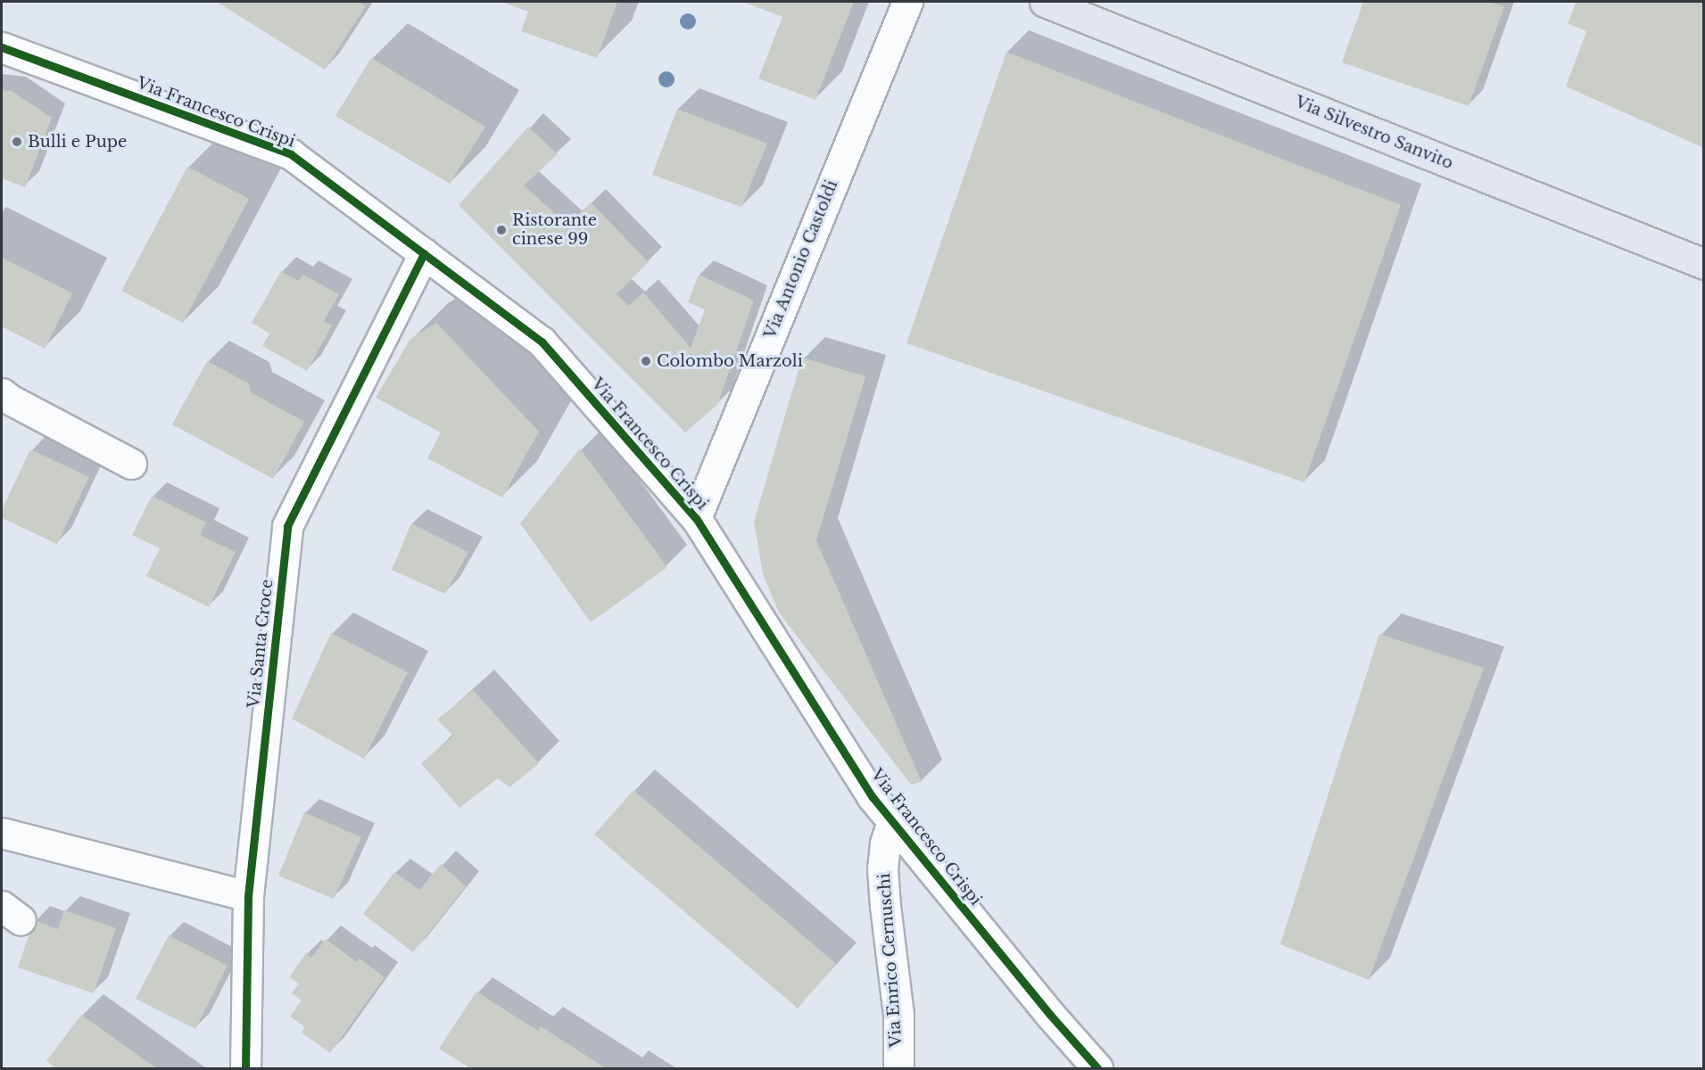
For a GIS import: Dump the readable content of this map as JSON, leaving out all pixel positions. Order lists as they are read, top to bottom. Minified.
{"streets":{"main road":["Via Silvestro Sanvito"],"street":["Via Francesco Crispi","Via Antonio Castoldi","Via Santa Croce","Via Enrico Cernuschi"]},"crossings":[["Via Francesco Crispi","Via Antonio Castoldi"],["Via Francesco Crispi","Via Santa Croce"],["Via Francesco Crispi","Via Enrico Cernuschi"]],"places":["Bulli e Pupe","Ristorante cinese 99","Colombo Marzoli"]}
